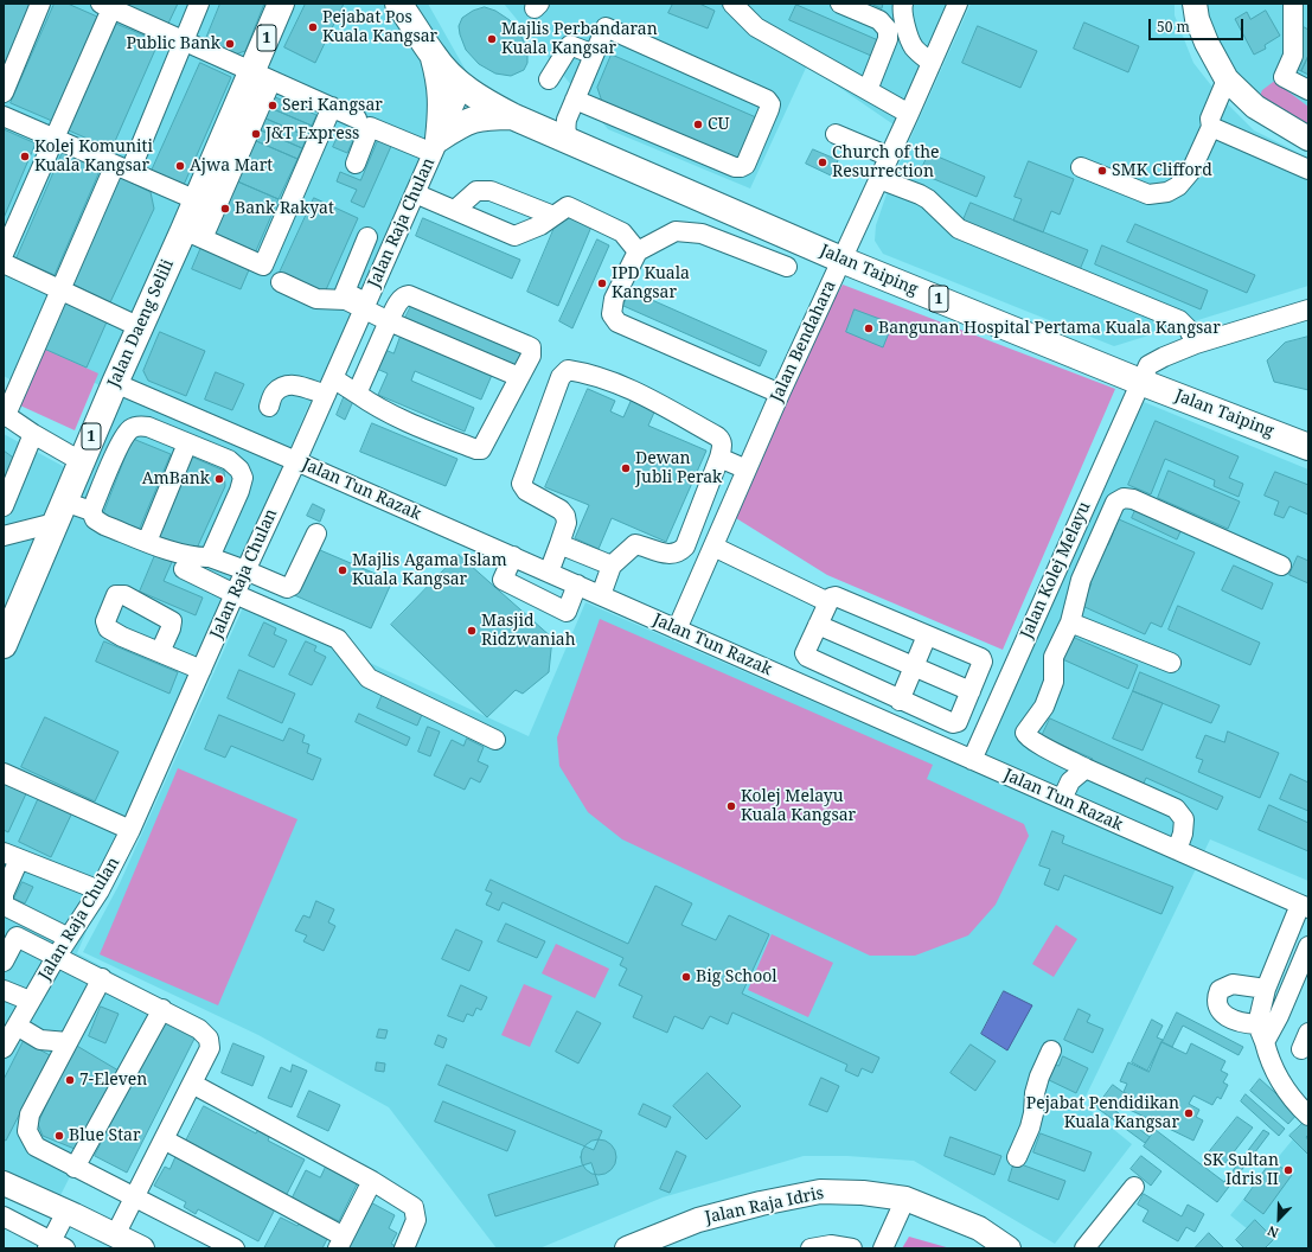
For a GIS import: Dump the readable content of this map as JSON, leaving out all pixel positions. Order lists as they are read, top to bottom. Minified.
{"streets":{"highway":["1","Jalan Taiping","Jalan Daeng Selili"],"main road":["Jalan Raja Idris"],"street":["Jalan Raja Chulan","Jalan Bendahara","Jalan Tun Razak","Jalan Kolej Melayu"]},"crossings":[["1","Jalan Raja Chulan"],["1","Jalan Taiping"],["Jalan Raja Chulan","Jalan Tun Razak"],["Jalan Taiping","Jalan Bendahara"],["Jalan Taiping","Jalan Kolej Melayu"],["Jalan Daeng Selili","Jalan Tun Razak"],["Jalan Bendahara","Jalan Tun Razak"],["Jalan Tun Razak","Jalan Kolej Melayu"]],"places":["Pejabat Pos Kuala Kangsar","Majlis Perbandaran Kuala Kangsar","Public Bank","Seri Kangsar","CU","J&T Express","Kolej Komuniti Kuala Kangsar","Church of the Resurrection","Ajwa Mart","SMK Clifford","Bank Rakyat","IPD Kuala Kangsar","Bangunan Hospital Pertama Kuala Kangsar","Dewan Jubli Perak","AmBank","Majlis Agama Islam Kuala Kangsar","Masjid Ridzwaniah","Kolej Melayu Kuala Kangsar","Big School","7-Eleven","Pejabat Pendidikan Kuala Kangsar","Blue Star","SK Sultan Idris II"],"scale_bar":"50 m","north":"bottom left"}
